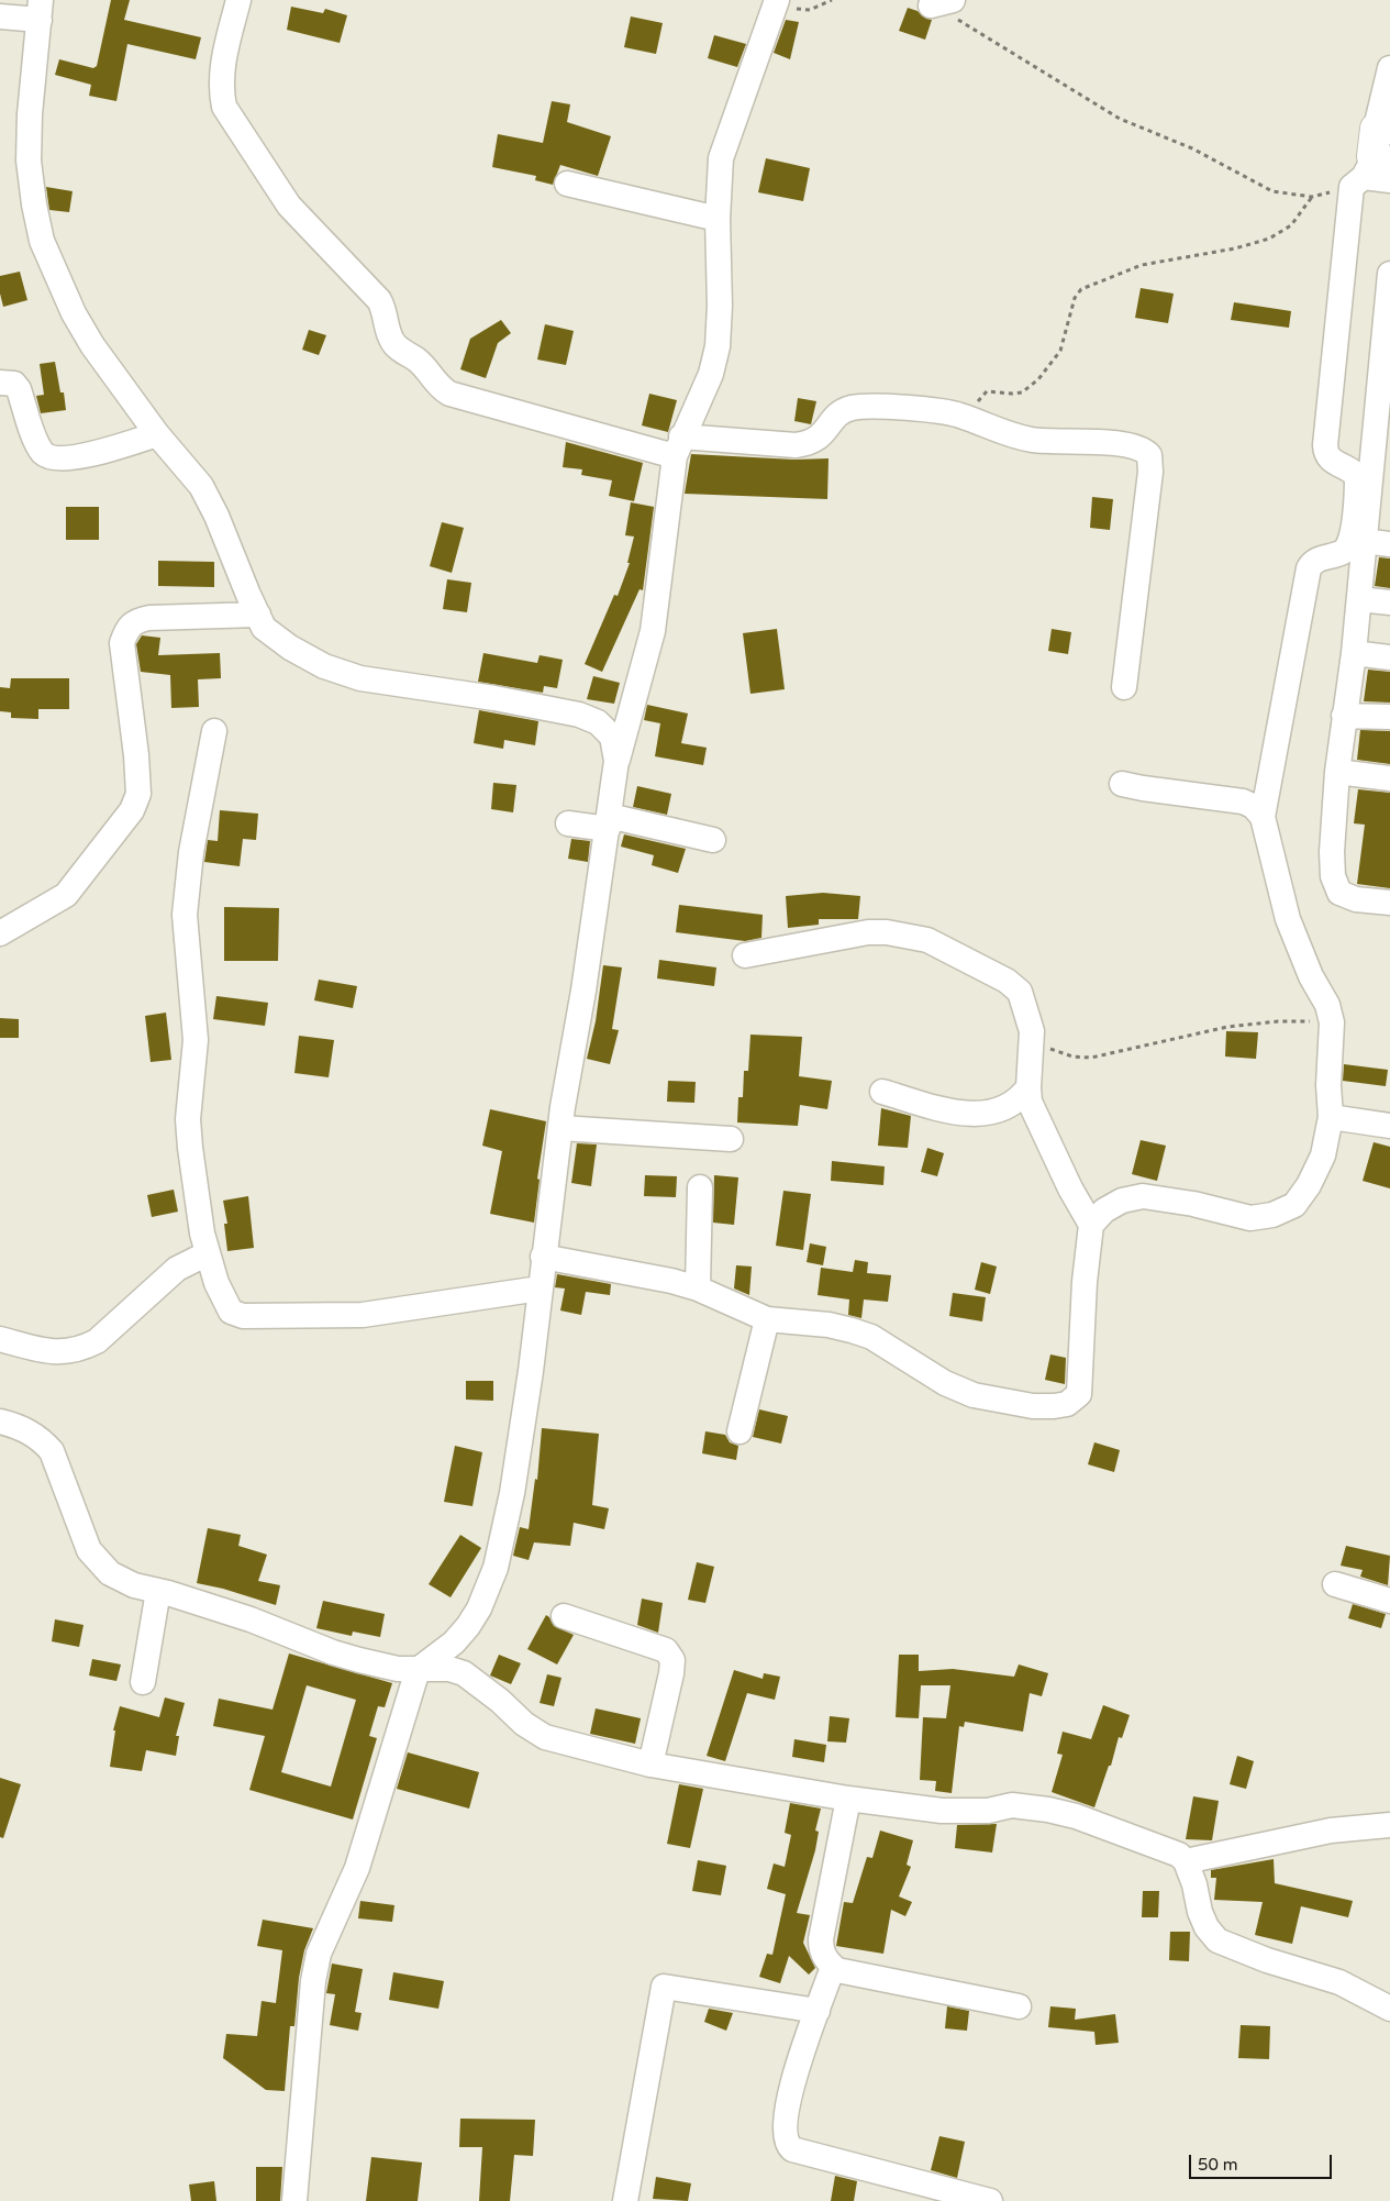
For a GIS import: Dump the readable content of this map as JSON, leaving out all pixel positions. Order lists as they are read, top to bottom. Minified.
{"scale_bar":"50 m"}
